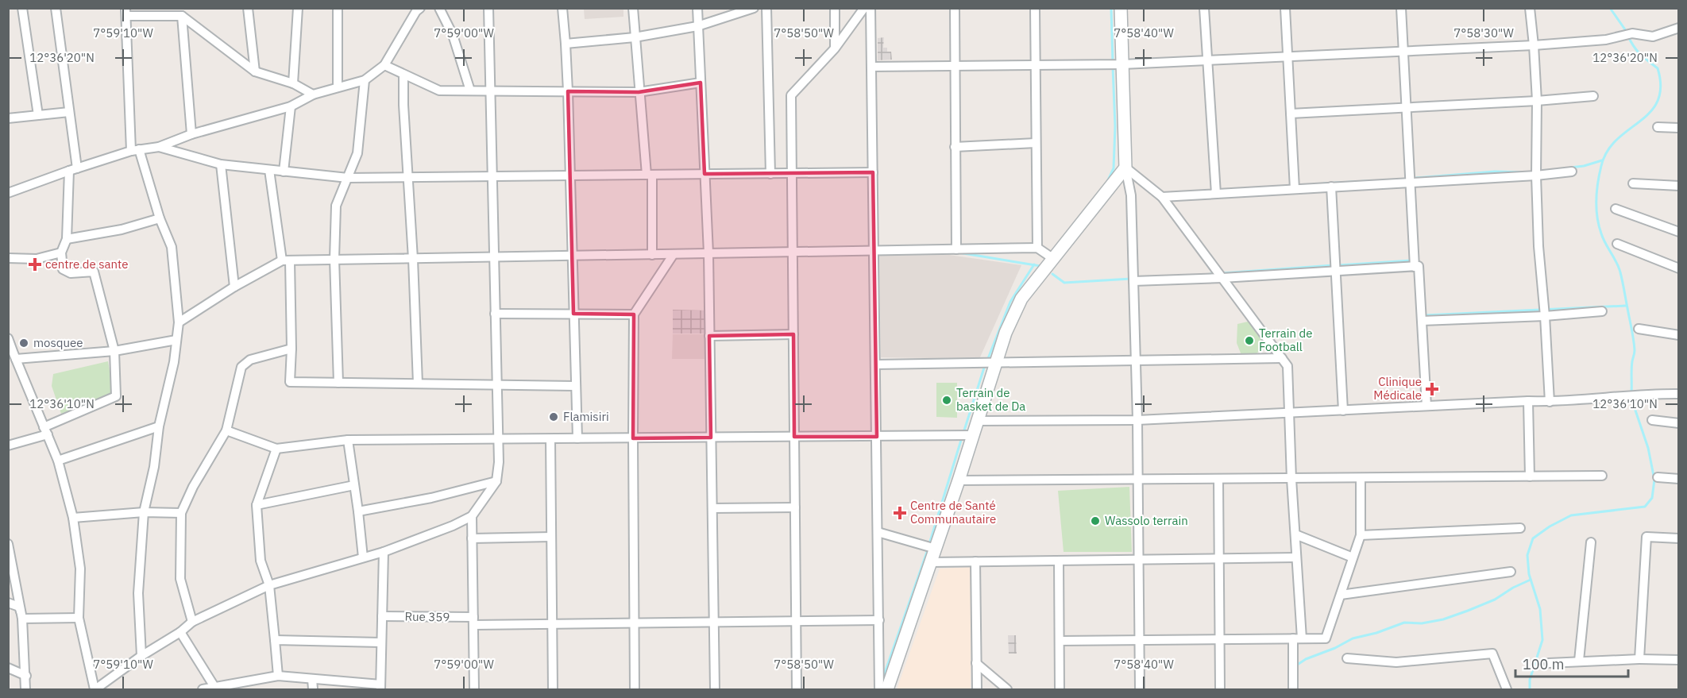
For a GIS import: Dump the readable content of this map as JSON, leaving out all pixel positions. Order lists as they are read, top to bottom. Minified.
{"streets":{"street":["Rue 359"]},"places":{"health":["centre de sante","Clinique Médicale","Centre de Santé Communautaire"],"other":["Terrain de Football","mosquee","Terrain de basket de Da","Flamisiri","Wassolo terrain"]},"scale_bar":"100 m","coordinates":["7°59'10\"W","7°59'00\"W","7°58'50\"W","7°58'40\"W","7°58'30\"W","12°36'20\"N","12°36'10\"N"]}
